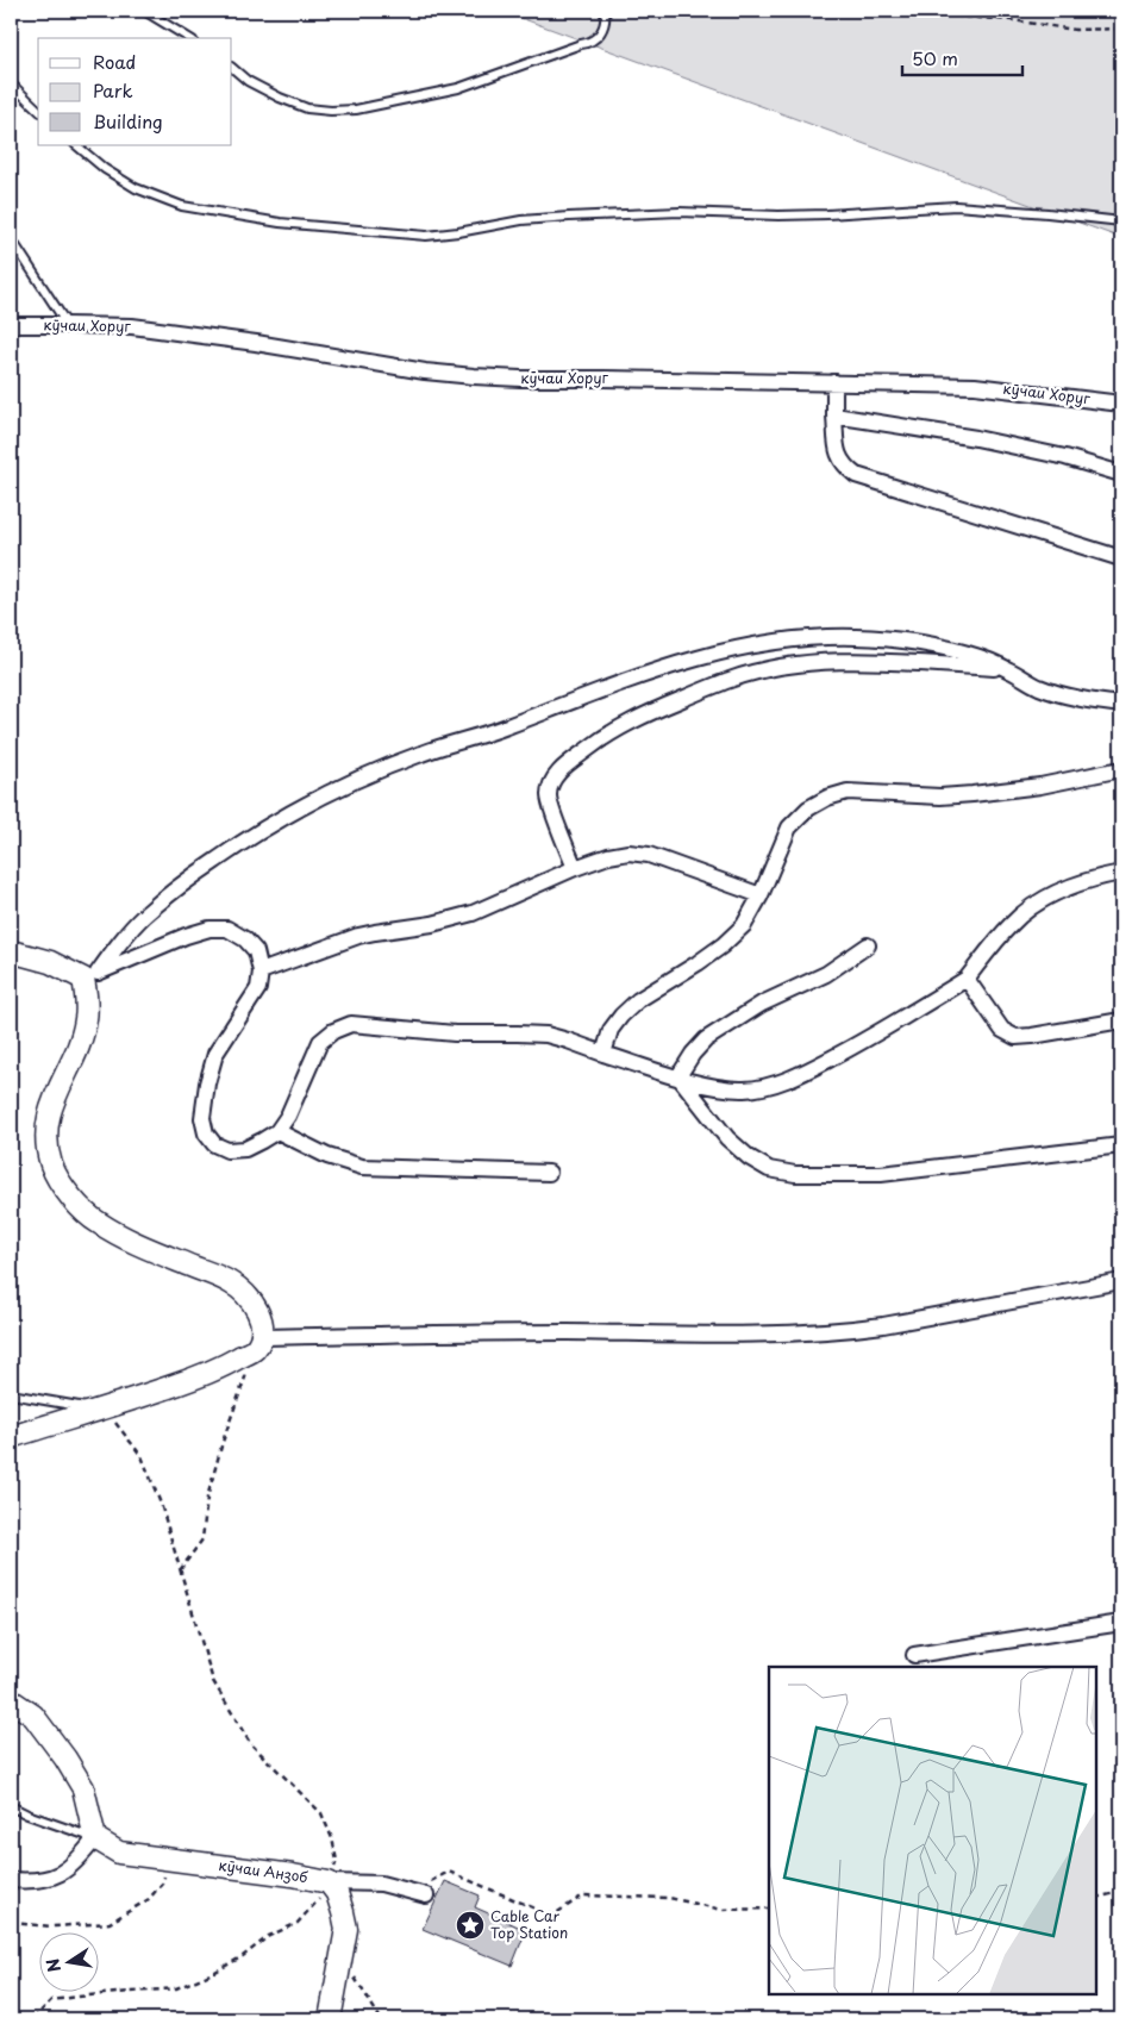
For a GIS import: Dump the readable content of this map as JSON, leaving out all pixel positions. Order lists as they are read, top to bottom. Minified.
{"streets":{"street":["кӯчаи Хоруг","кӯчаи Анзоб"]},"places":{"place":["Cable Car Top Station"]},"legend":["Road","Park","Building"],"scale_bar":"50 m","north":"left"}
